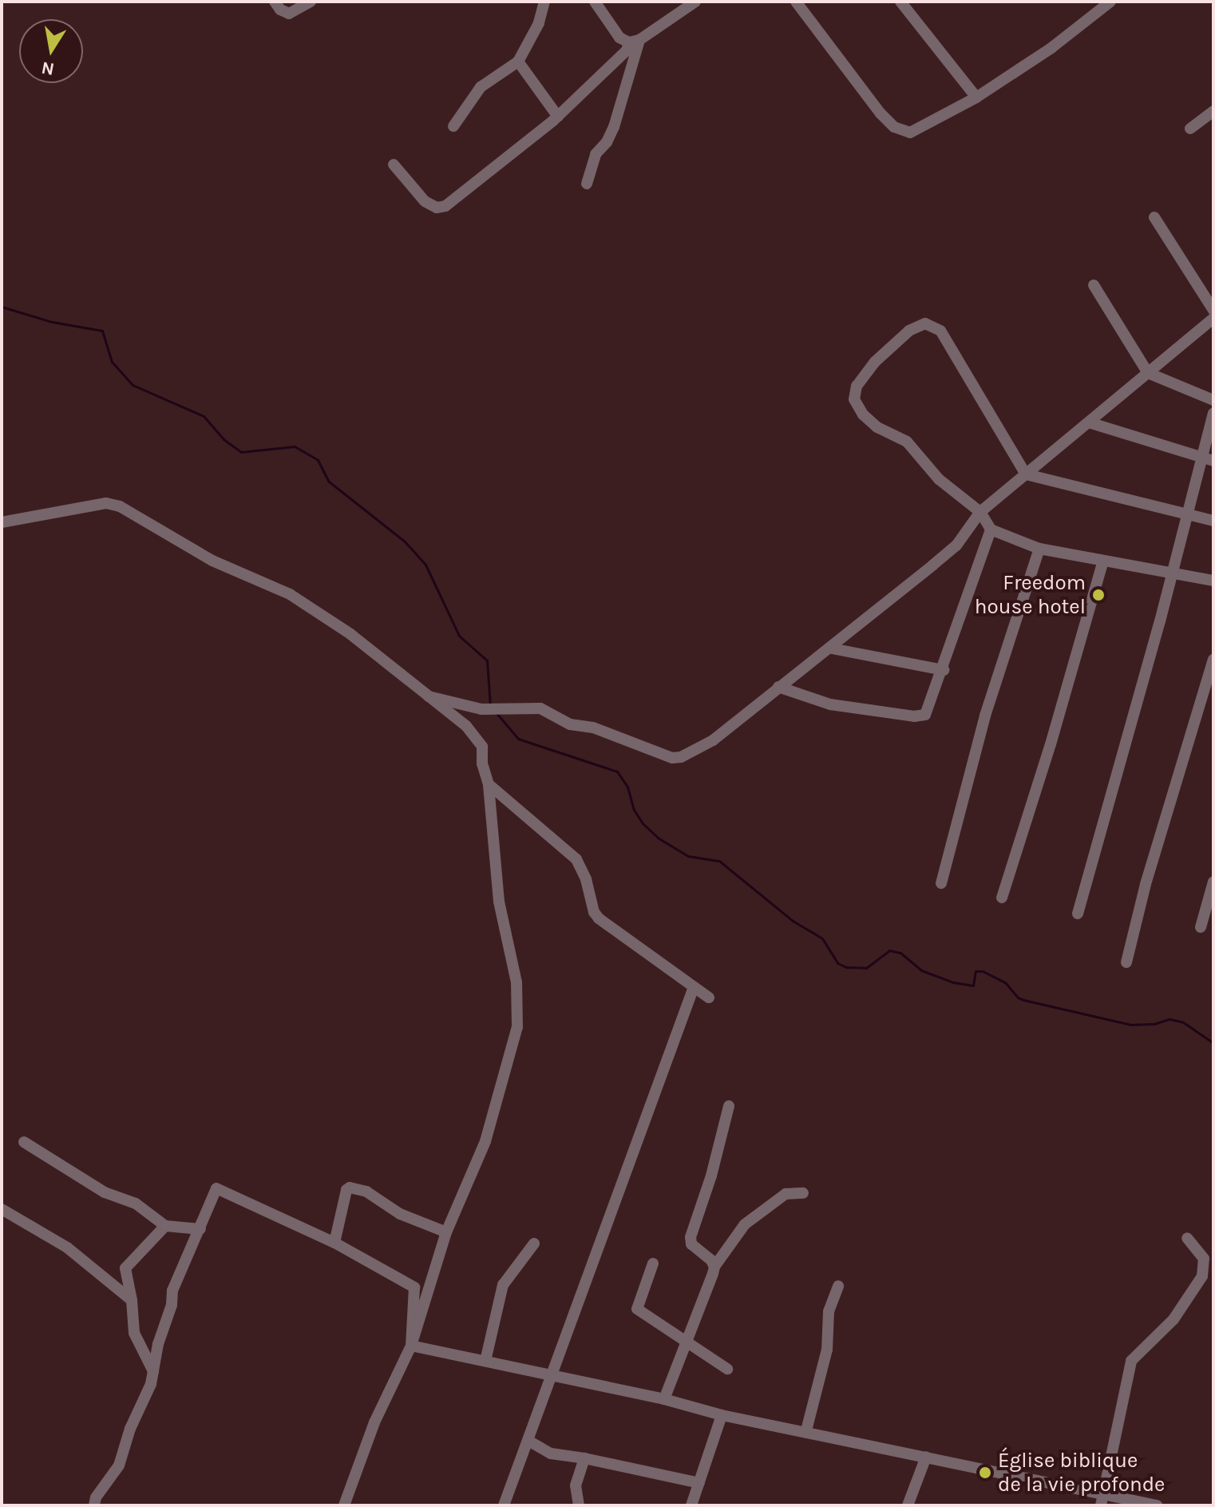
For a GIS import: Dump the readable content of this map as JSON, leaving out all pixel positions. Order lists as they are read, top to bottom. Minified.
{"places":["Freedom house hotel","Église biblique de la vie profonde"],"north":"bottom"}
